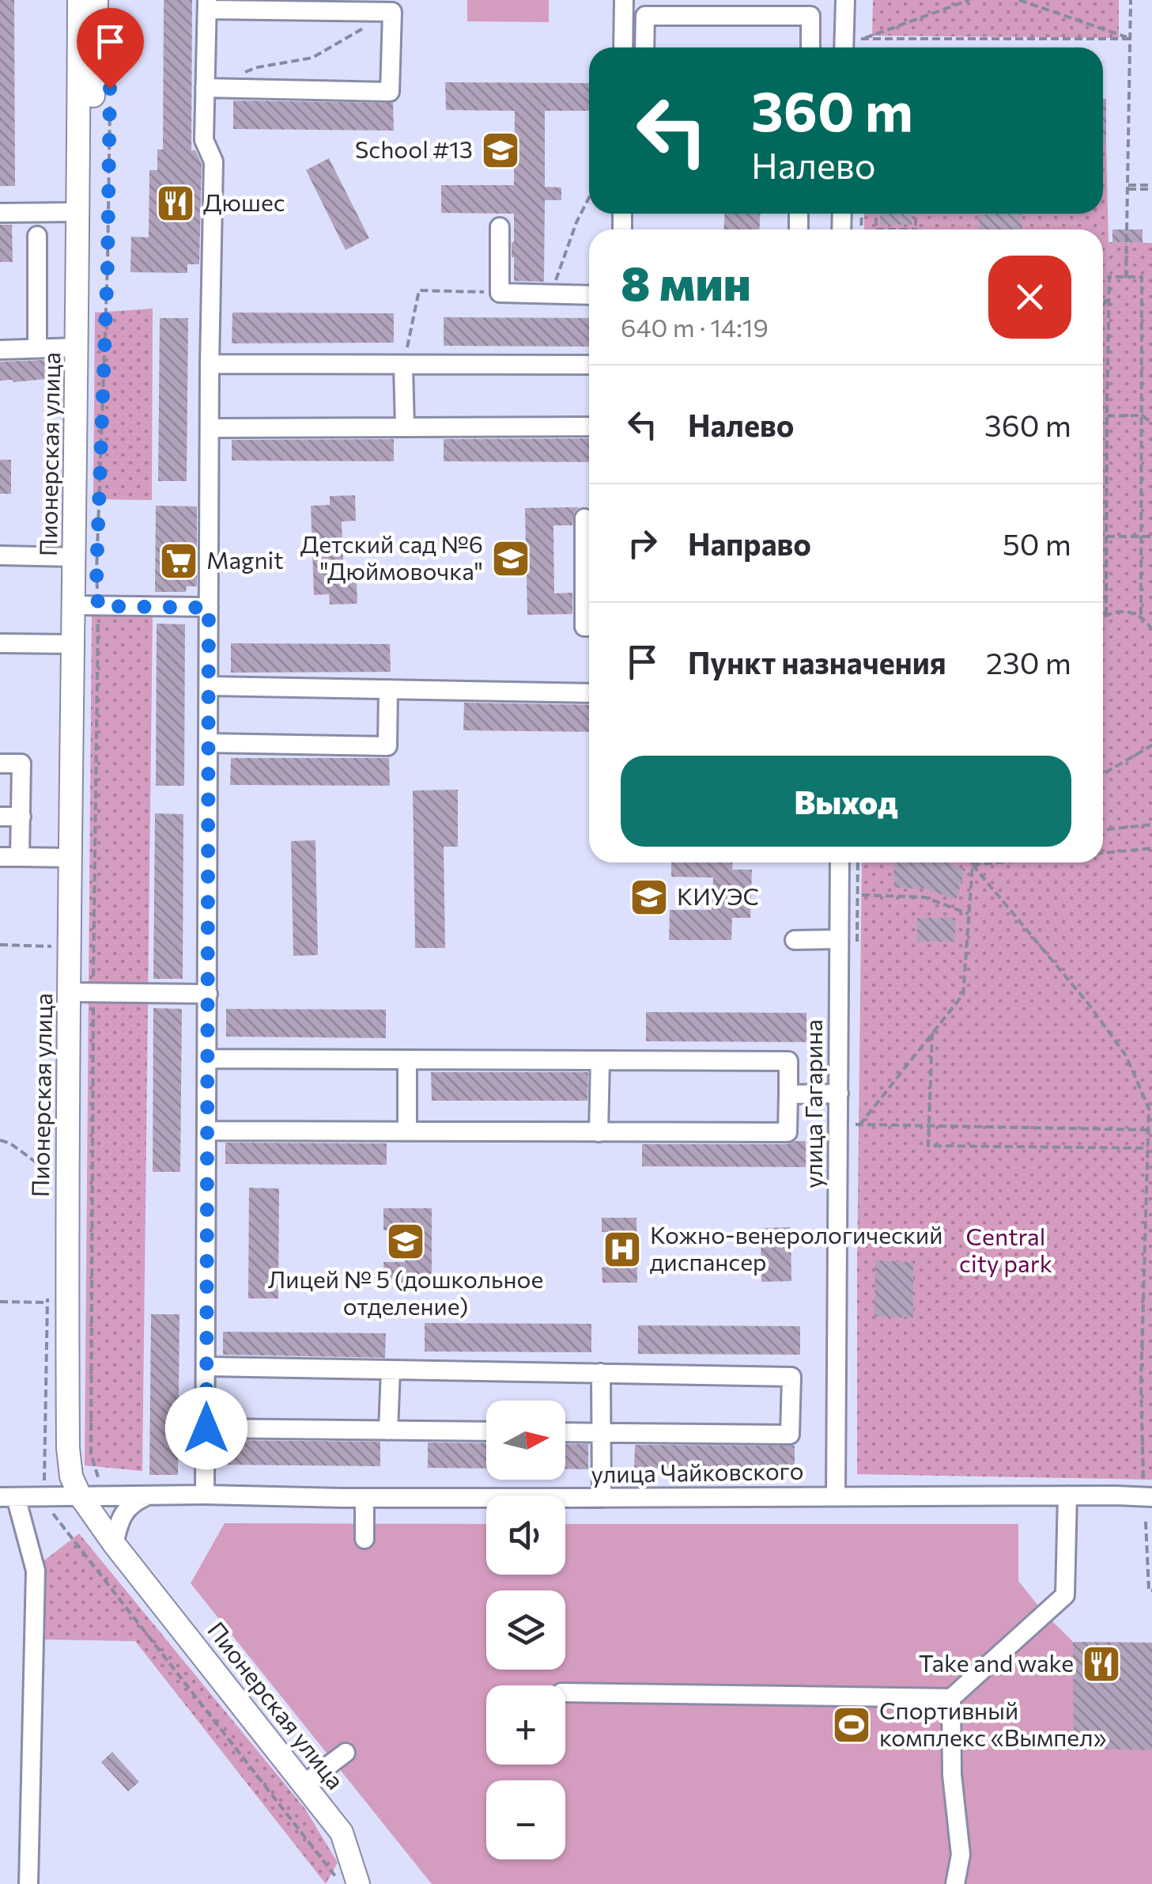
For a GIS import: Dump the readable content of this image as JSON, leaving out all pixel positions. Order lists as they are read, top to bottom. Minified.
{"streets":{"main road":["Пионерская улица"],"street":["улица Гагарина","улица Чайковского"]},"crossings":[["Пионерская улица","улица Чайковского"],["улица Гагарина","улица Чайковского"]],"parks":["Central city park"],"places":{"school or university":["School #13","Детский сад №6 \"Дюймовочка\"","КИУЭС","Лицей № 5 (дошкольное отделение)"],"restaurant":["Дюшес","Take and wake"],"supermarket":["Magnit"],"hospital":["Кожно-венерологический диспансер"],"sports":["Спортивный комплекс «Вымпел»"]},"north":"right","page":{"turn":["360 m","Налево"],"heading":["8 мин","640 m · 14:19"],"list":[{"name":"Налево","value":"360 m"},{"name":"Направо","value":"50 m"},{"name":"Пункт назначения","value":"230 m"}],"buttons":"Выход","map_buttons":["+","−"]}}
